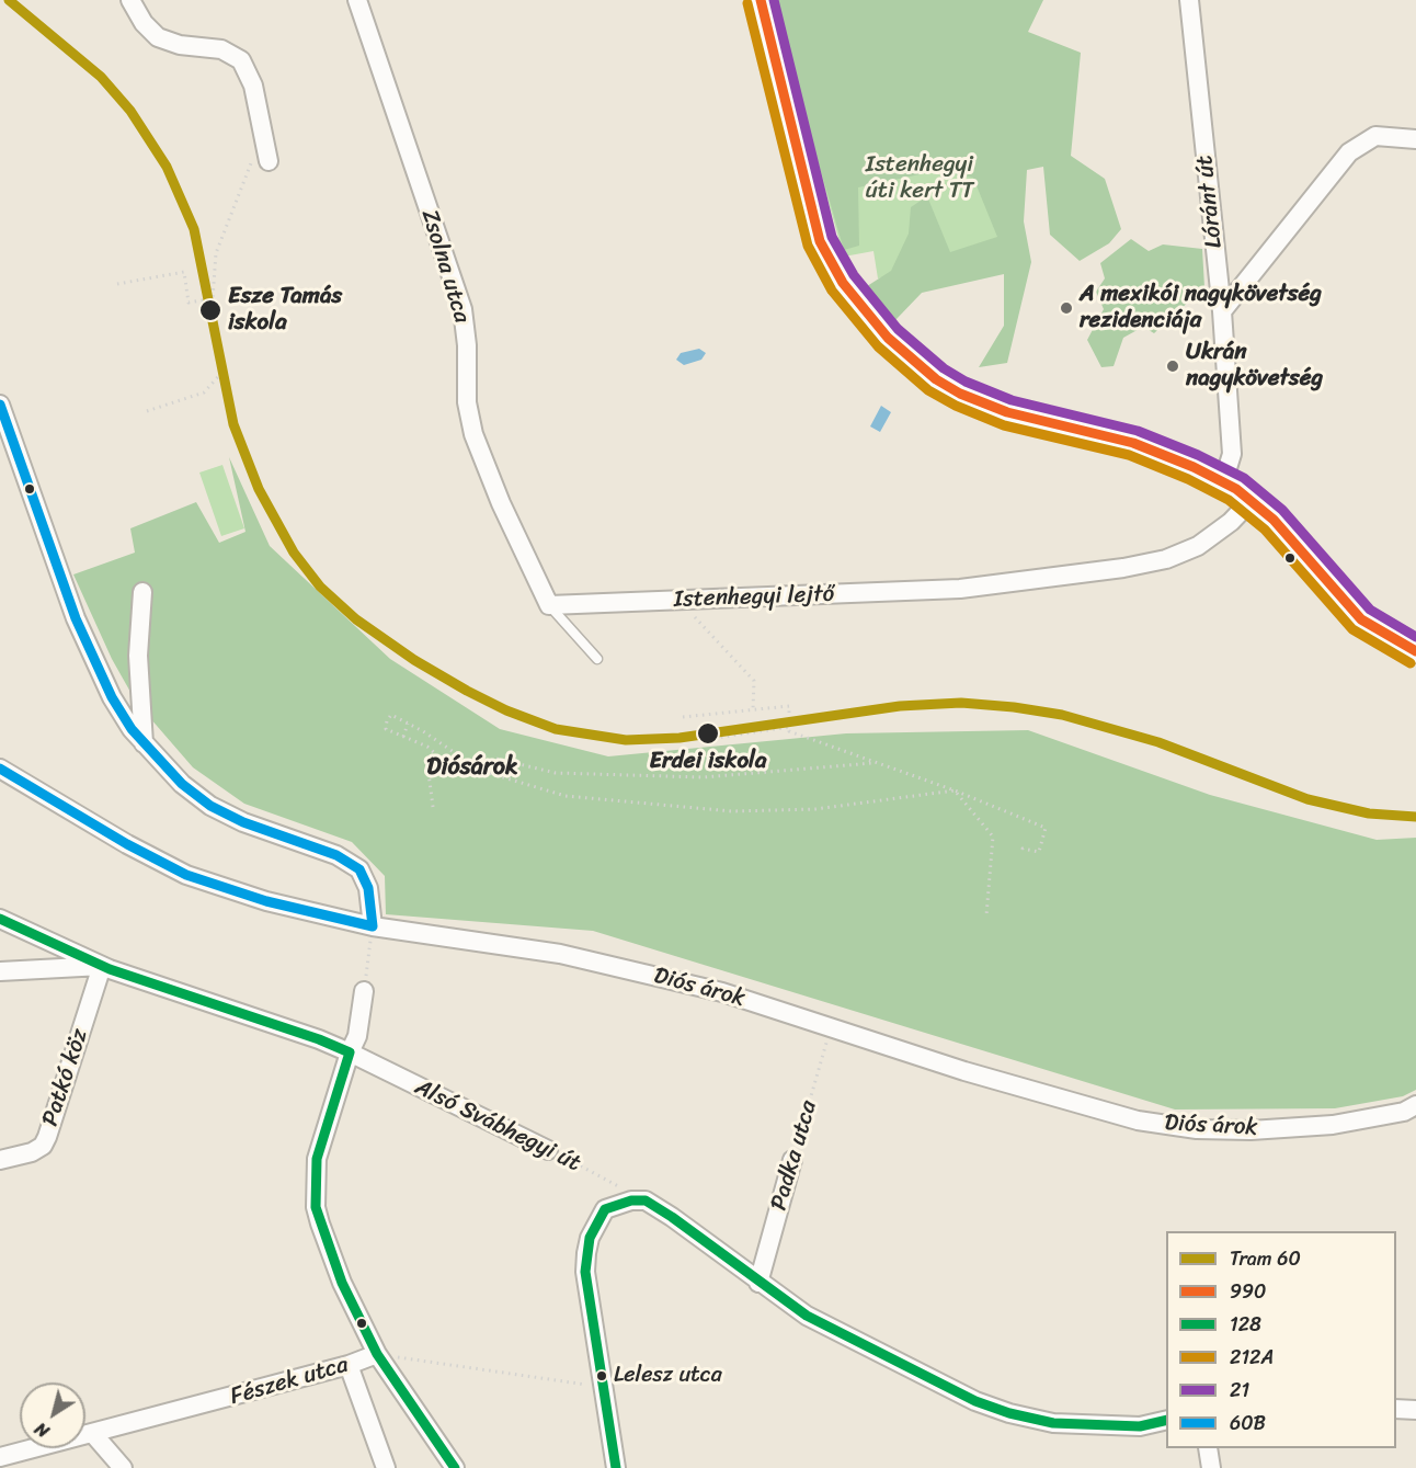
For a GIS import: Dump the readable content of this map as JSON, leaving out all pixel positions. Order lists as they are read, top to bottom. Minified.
{"streets":{"street":["Lóránt út","Zsolna utca","Istenhegyi lejtő","Diós árok","Patkó köz","Alsó Svábhegyi út","Padka utca","Fészek utca"]},"crossings":[["Zsolna utca","Istenhegyi lejtő"],["Diós árok","Padka utca"],["Patkó köz","Alsó Svábhegyi út"]],"districts":["Diósárok"],"parks":["Istenhegyi úti kert TT"],"places":["A mexikói nagykövetség rezidenciája","Esze Tamás iskola","Ukrán nagykövetség","Erdei iskola","Lelesz utca"],"lines":["tram line 60","transit line 990","transit line 21","transit line 212A","transit line 60B","transit line 128"],"legend":["Tram 60","990","128","212A","21","60B"],"north":"bottom left"}
